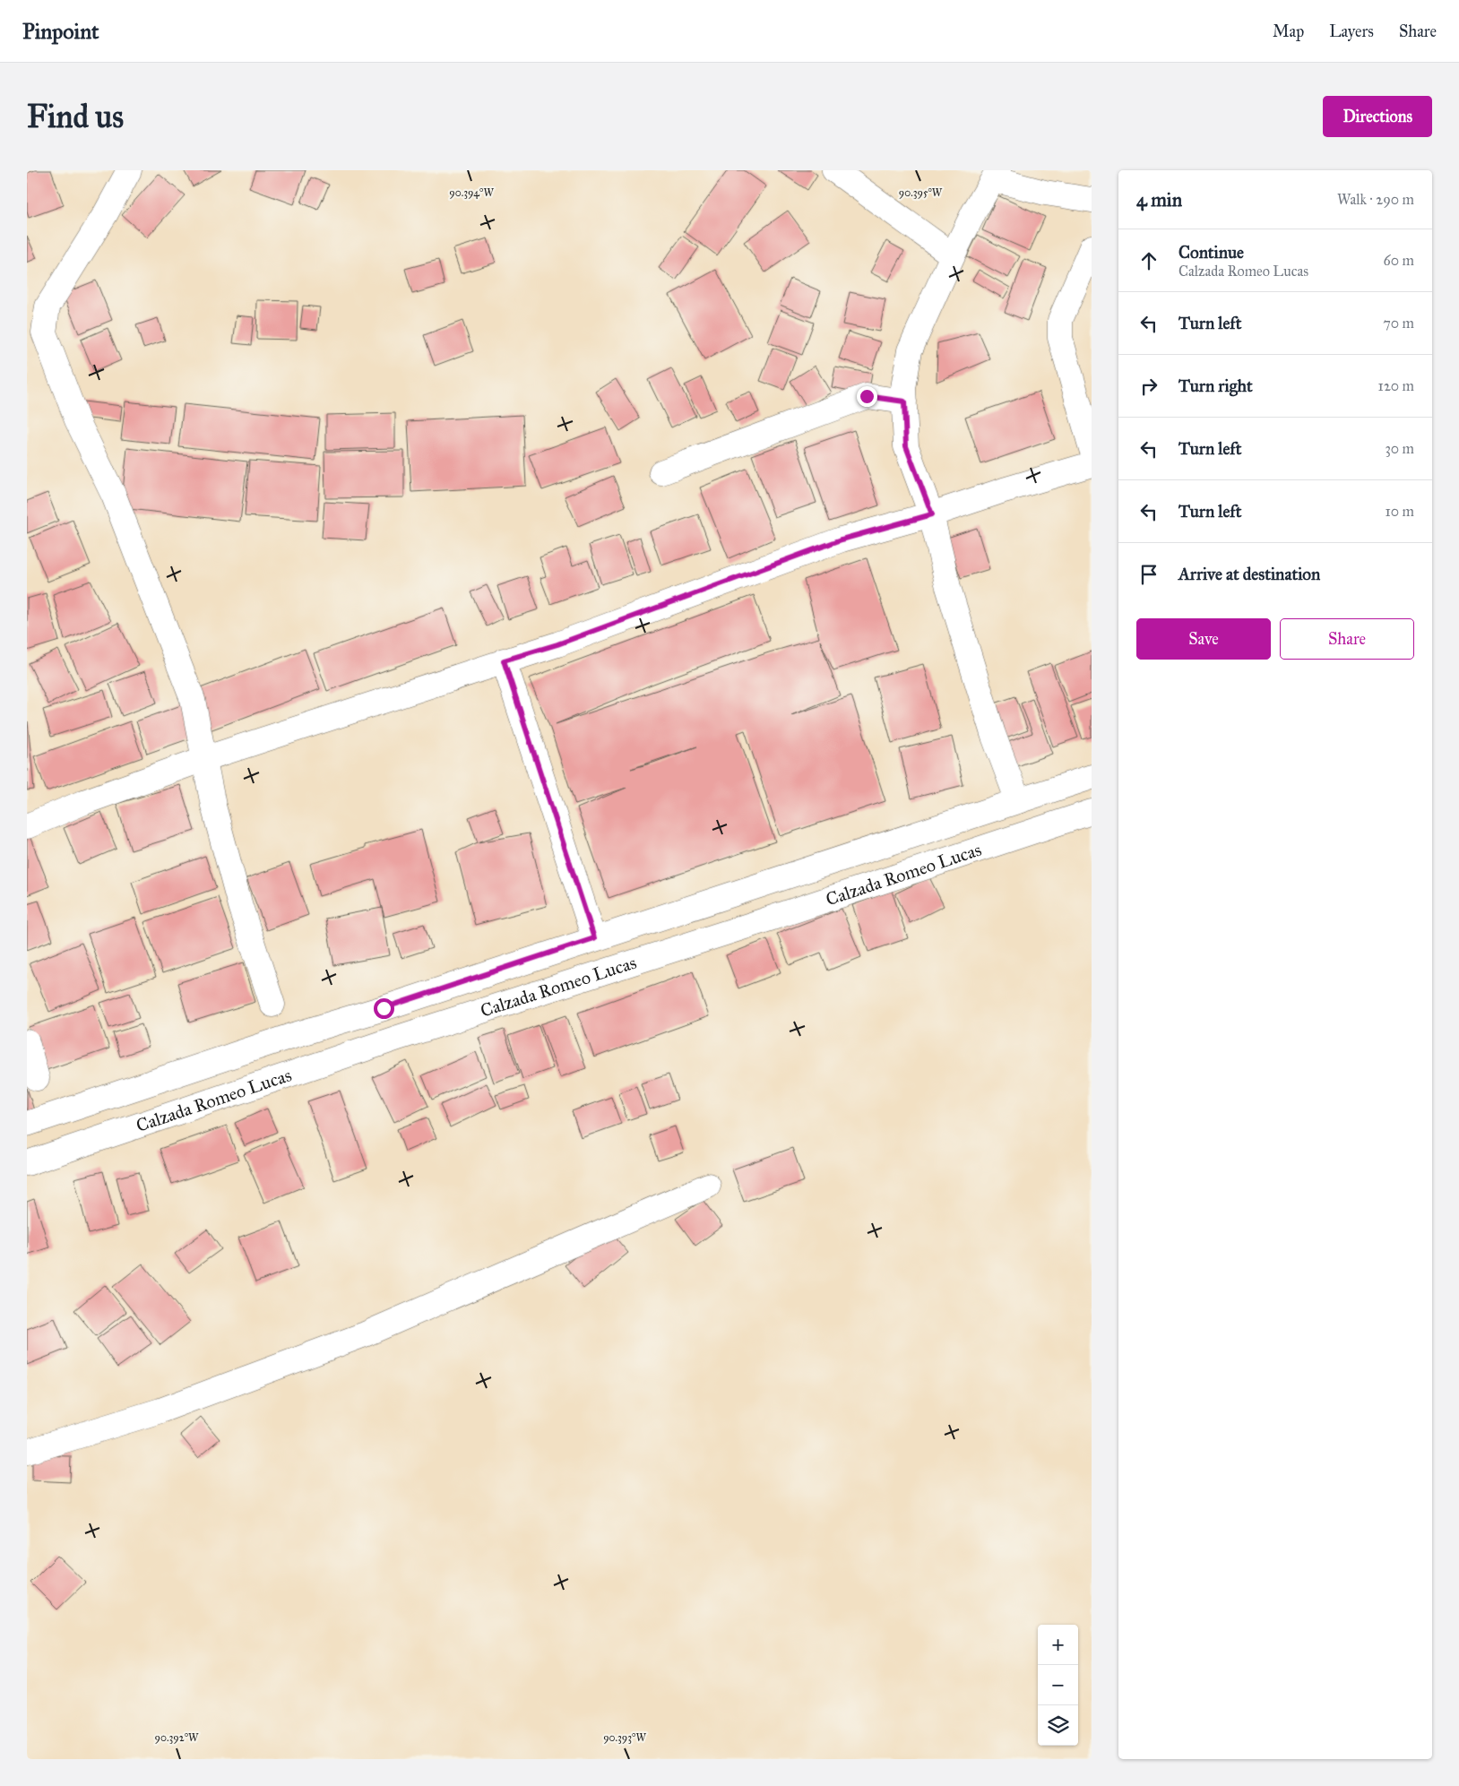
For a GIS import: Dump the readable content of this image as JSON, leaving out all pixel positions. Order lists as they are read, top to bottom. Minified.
{"streets":{"street":["Calzada Romeo Lucas"]},"page":{"header":"Pinpoint","nav":["Map","Layers","Share"],"buttons":["Directions",["Save","Share"]],"title":"Find us","heading":["4 min","Walk · 290 m"],"list":[["Continue","Calzada Romeo Lucas","60 m"],["Turn left","70 m"],["Turn right","120 m"],["Turn left","30 m"],["Turn left","10 m"],"Arrive at destination"],"map_buttons":["+","−"]},"coordinates":["90.394°W","90.395°W","90.392°W","90.393°W"]}
